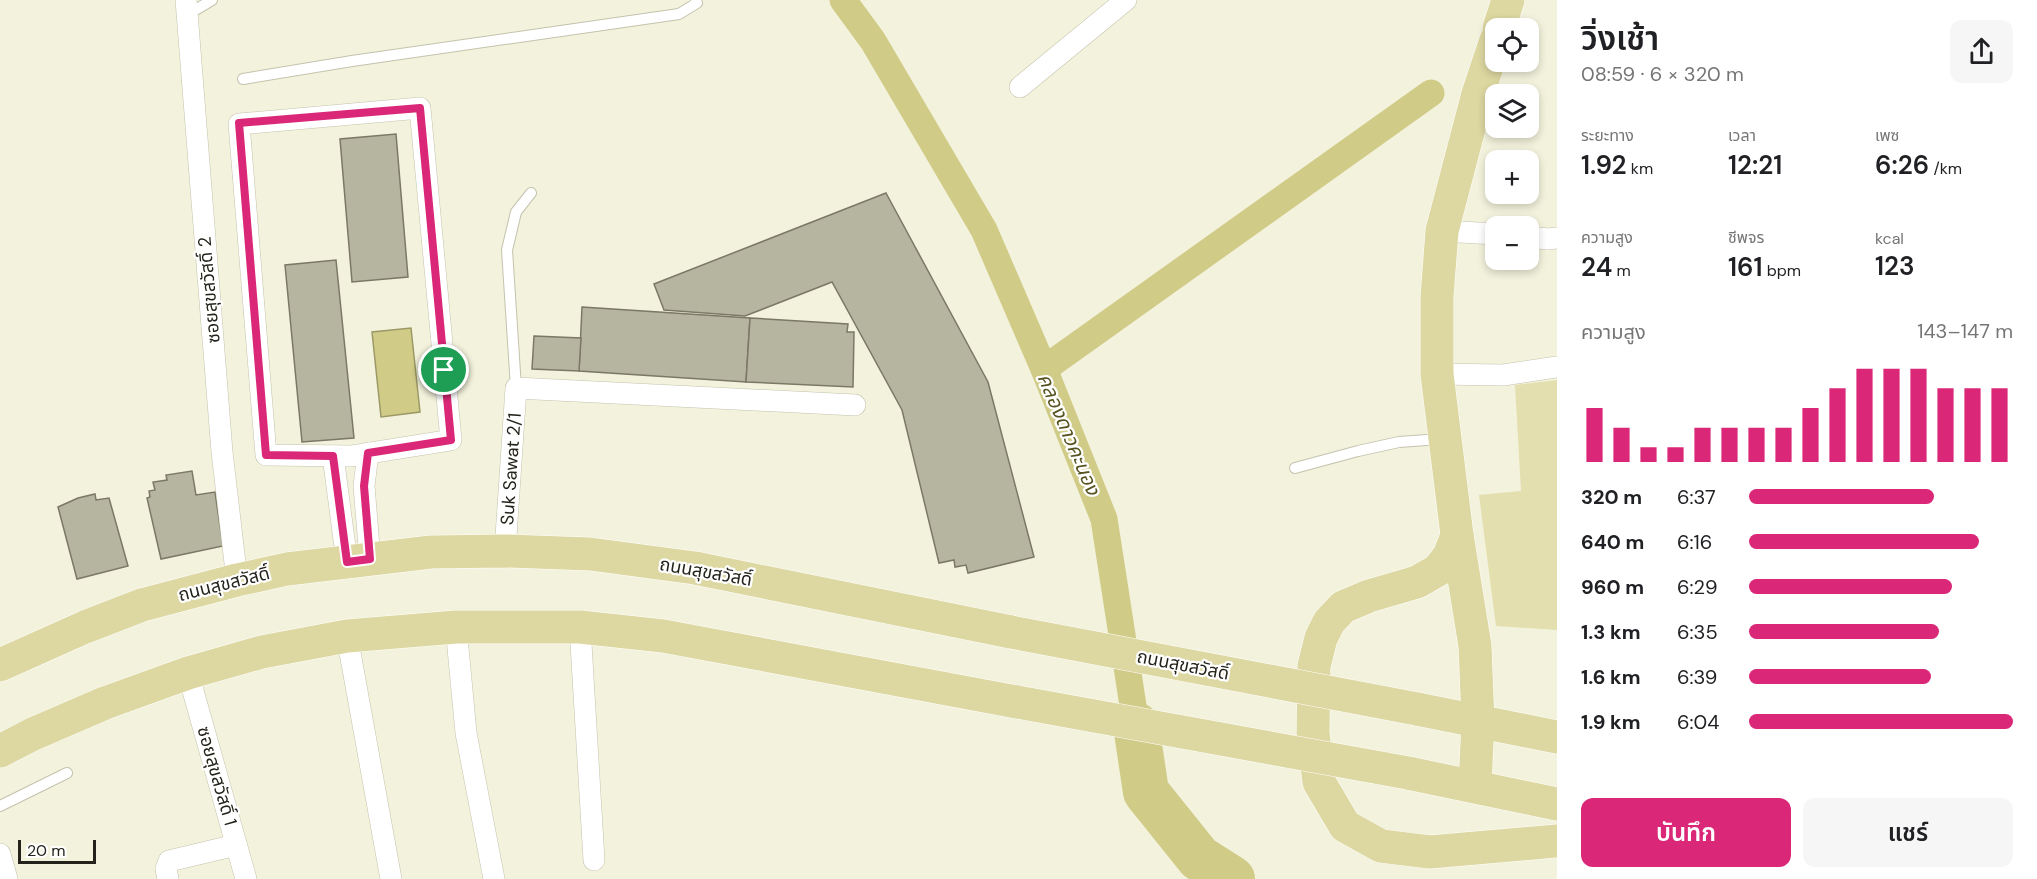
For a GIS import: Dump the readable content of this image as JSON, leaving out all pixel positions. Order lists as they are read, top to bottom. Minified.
{"streets":{"main road":["ถนนสุขสวัสดิ์"],"street":["ซอยสุขสวัสดิ์ 2","Suk Sawat 2/1","ซอยสุขสวัสดิ์ 1"]},"crossings":[["ซอยสุขสวัสดิ์ 2","ถนนสุขสวัสดิ์"],["Suk Sawat 2/1","ถนนสุขสวัสดิ์"]],"water":["คลองดาวคะนอง"],"scale_bar":"20 m","page":{"heading":["วิ่งเช้า","08:59 · 6 × 320 m"],"map_buttons":["+","−"],"stats":[["ระยะทาง","1.92 km"],["เวลา","12:21"],["เพซ","6:26 /km"],["ความสูง","24 m"],["ชีพจร","161 bpm"],["kcal","123"]],"chart":["ความสูง","143–147 m"],"list":[{"name":"320 m","note":"6:37"},{"name":"640 m","note":"6:16"},{"name":"960 m","note":"6:29"},{"name":"1.3 km","note":"6:35"},{"name":"1.6 km","note":"6:39"},{"name":"1.9 km","note":"6:04"}],"buttons":["บันทึก","แชร์"],"scale":"20 m"}}
